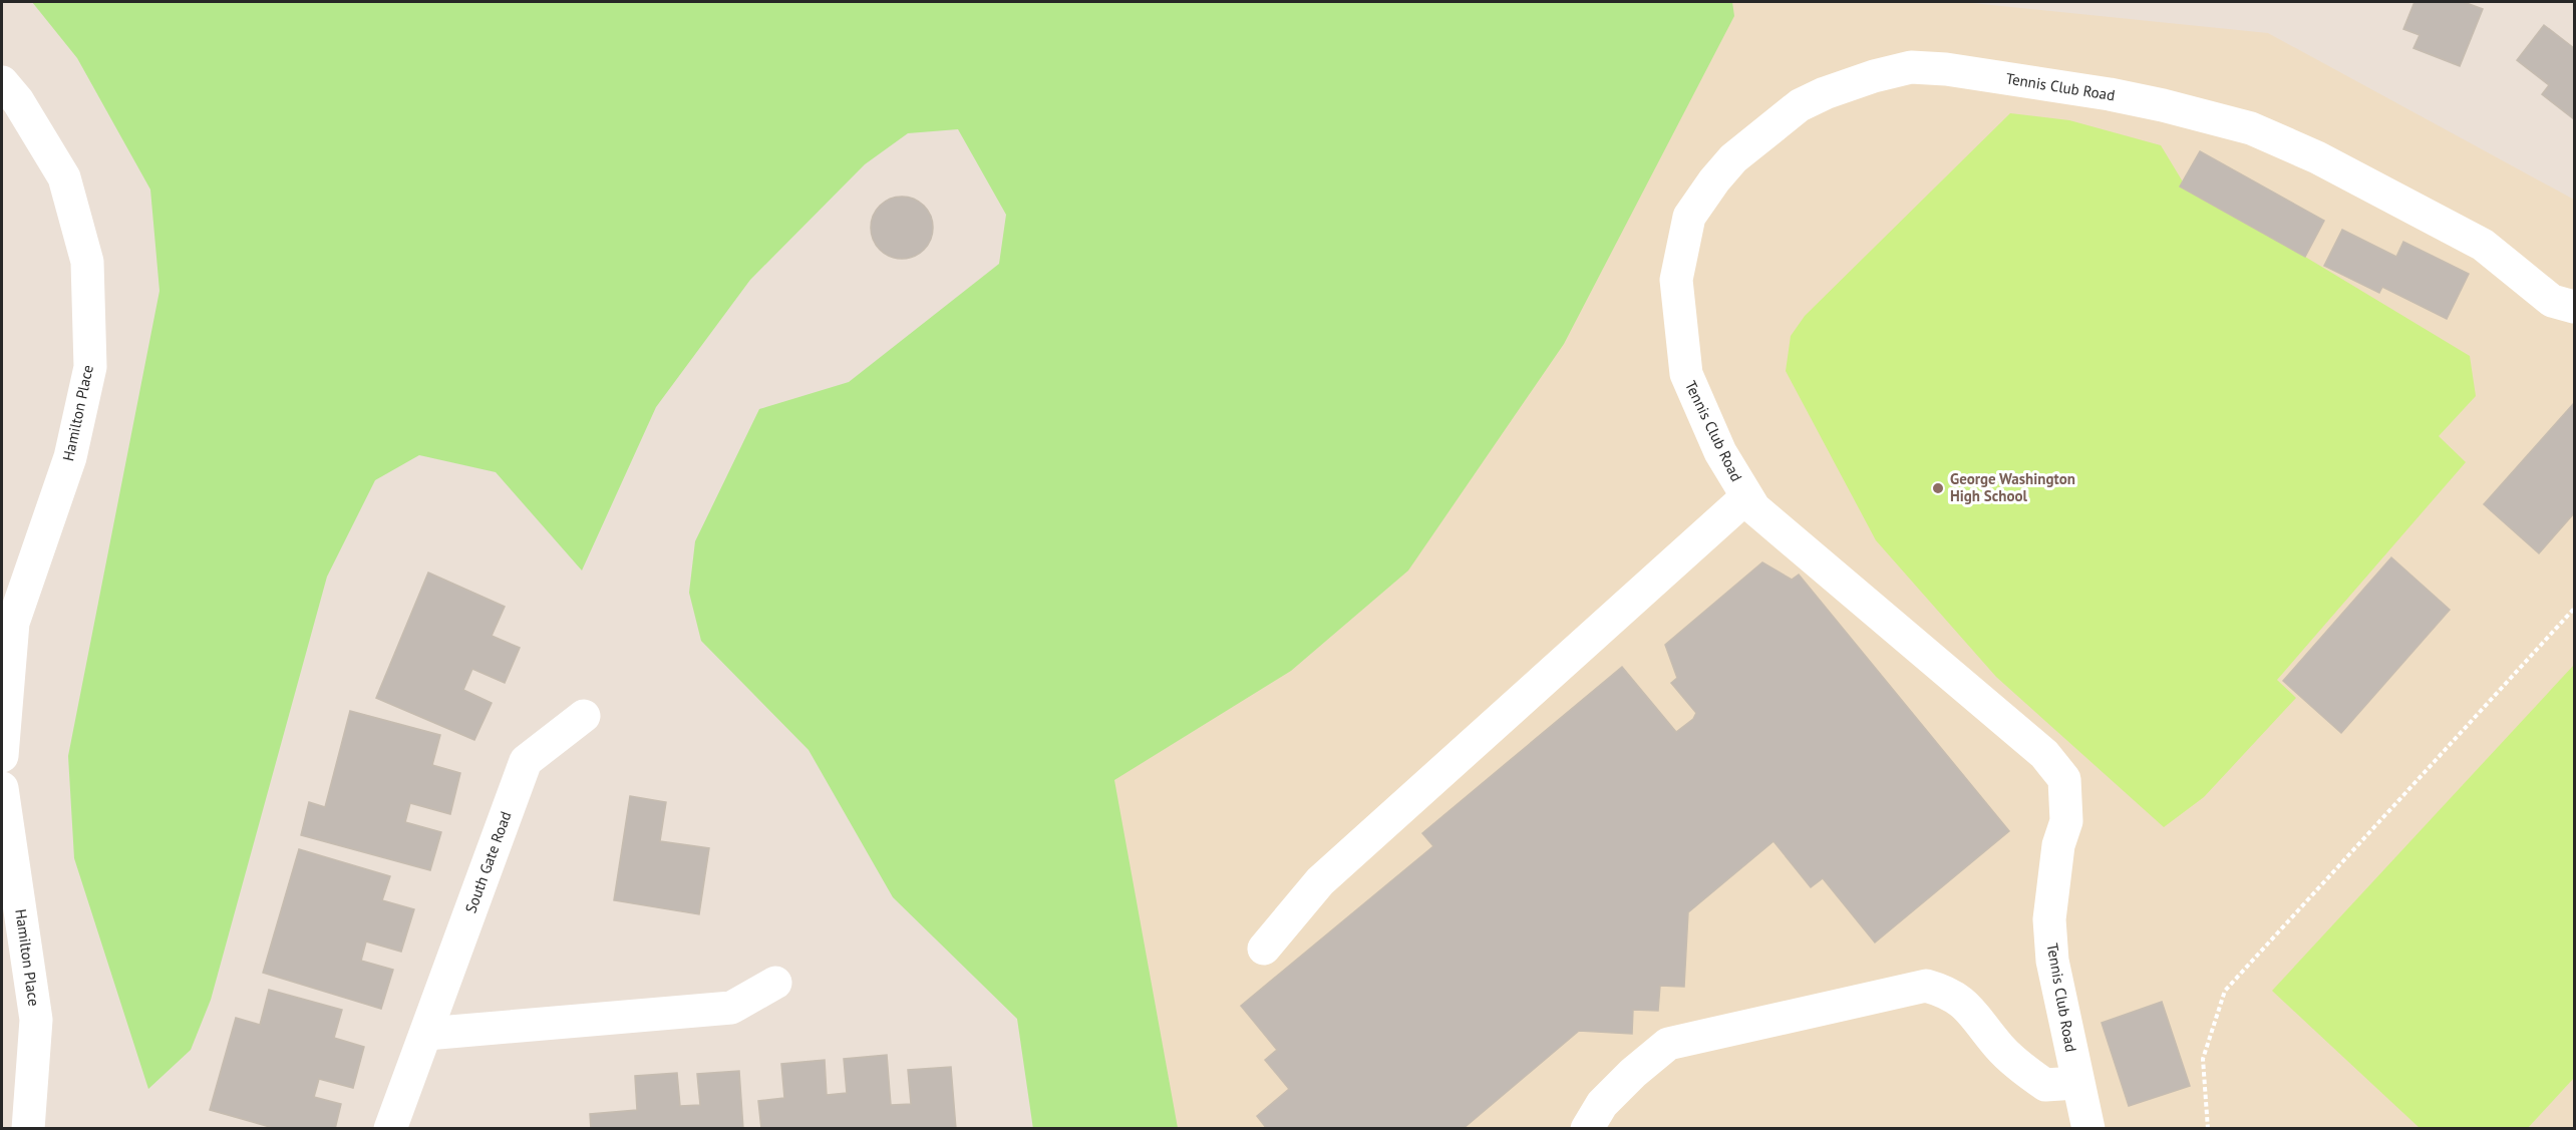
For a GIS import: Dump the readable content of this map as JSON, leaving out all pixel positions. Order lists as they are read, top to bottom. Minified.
{"streets":{"street":["Tennis Club Road","Hamilton Place","South Gate Road"]},"places":["George Washington High School"]}
